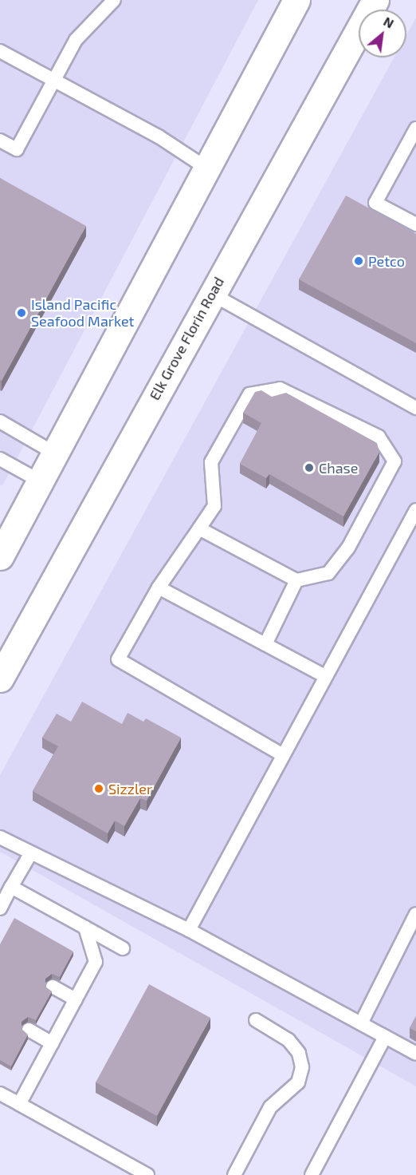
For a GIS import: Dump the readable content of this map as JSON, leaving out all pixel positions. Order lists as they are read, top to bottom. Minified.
{"streets":{"main road":["Elk Grove Florin Road"]},"places":["Petco","Island Pacific Seafood Market","Chase","Sizzler"],"north":"top right"}
